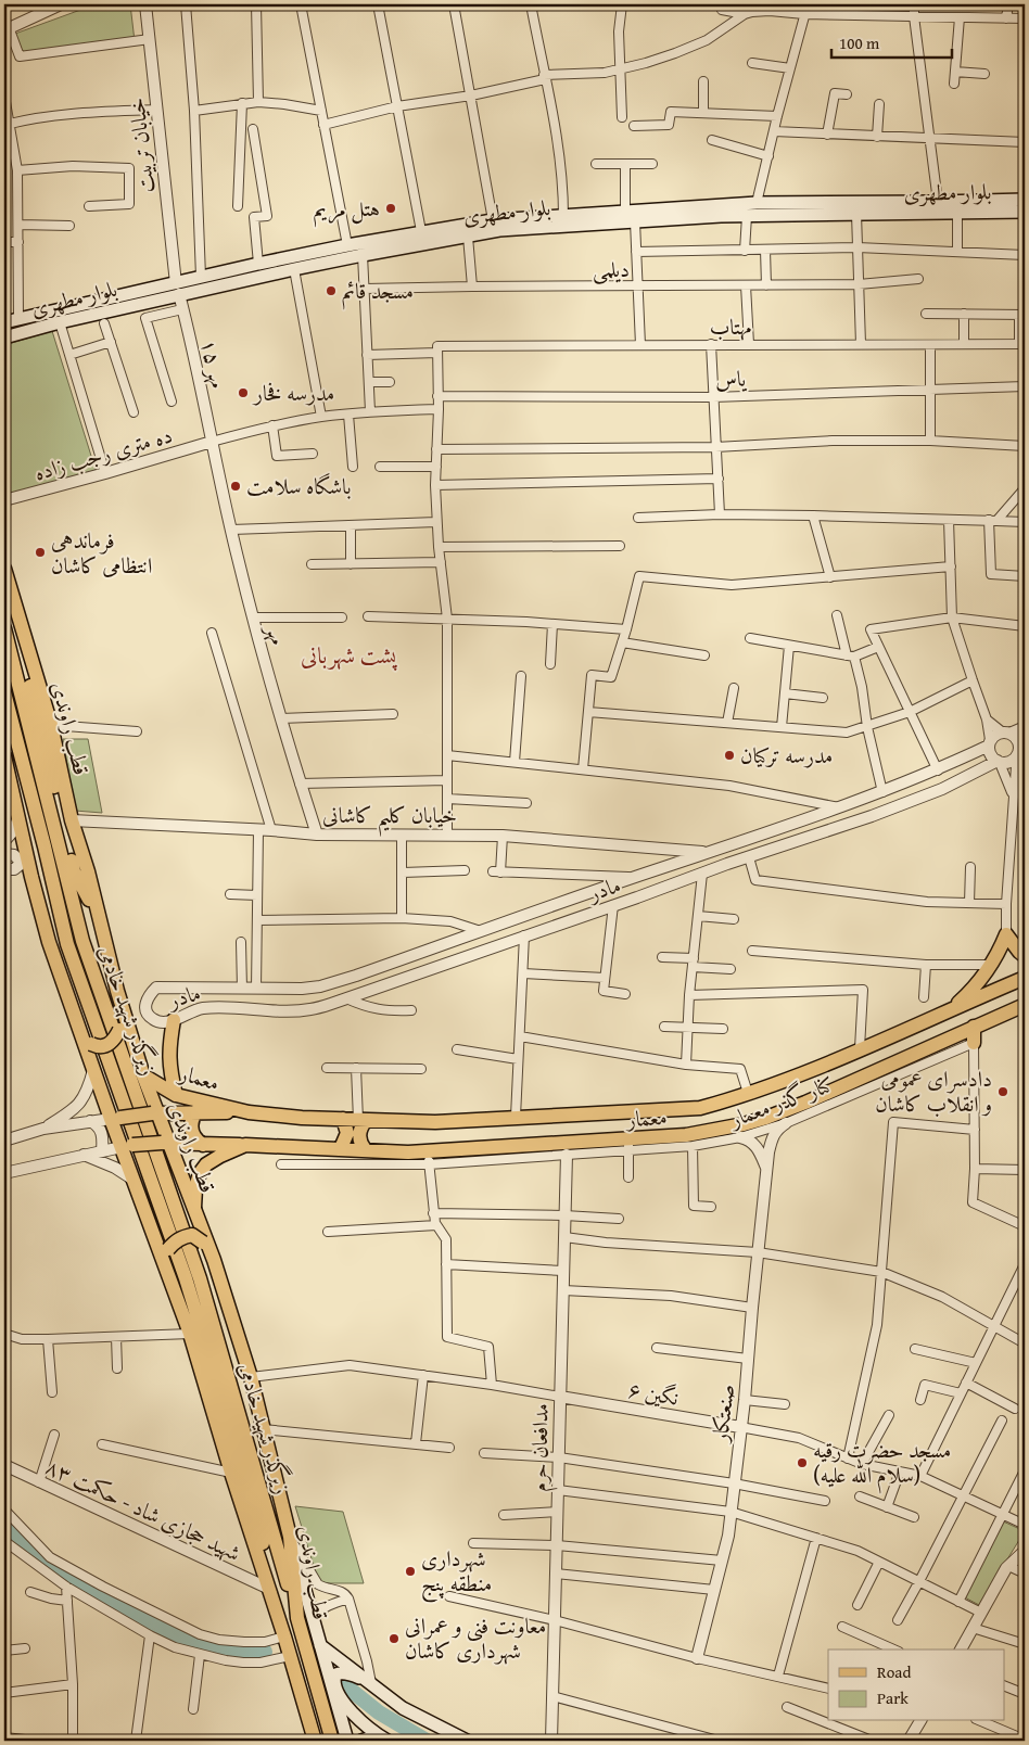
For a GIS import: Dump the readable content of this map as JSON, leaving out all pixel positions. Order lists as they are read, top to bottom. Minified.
{"streets":{"main road":["بلوار مطهری","قطب راوندی","زیرگذر شهید خادمی","معمار"],"street":["خیابان تربیت","دیلمی","مهتاب","مهر ۱۵","یاس","ده متری رجب زاده","مهر","خیابان کلیم کاشانی","مادر","کنار گذر معمار","نگین ۶","صنعتکار","مدافعان حرم","شهید حجازی شاد - حکمت ۸۳"]},"crossings":[["خیابان تربیت","بلوار مطهری"],["خیابان تربیت","مهر ۱۵"],["بلوار مطهری","مهر ۱۵"],["مهر ۱۵","ده متری رجب زاده"],["مهر ۱۵","مهر"],["ده متری رجب زاده","مهر"],["مهر","خیابان کلیم کاشانی"],["قطب راوندی","خیابان کلیم کاشانی"],["قطب راوندی","زیرگذر شهید خادمی"],["قطب راوندی","معمار"],["قطب راوندی","شهید حجازی شاد - حکمت ۸۳"],["خیابان کلیم کاشانی","مادر"],["معمار","کنار گذر معمار"],["کنار گذر معمار","صنعتکار"],["کنار گذر معمار","مدافعان حرم"],["نگین ۶","صنعتکار"],["نگین ۶","مدافعان حرم"]],"districts":["پشت شهربانی"],"places":["هتل مریم","مسجد قائم","مدرسه فخار","باشگاه سلامت","فرماندهی انتظامی کاشان","مدرسه ترکیان","دادسرای عمومی و انقلاب کاشان","مسجد حضرت رقیه (سلام الله علیه)","شهرداری منطقه پنج","معاونت فنی و عمرانی شهرداری کاشان"],"legend":["Road","Park"],"scale_bar":"100 m"}
